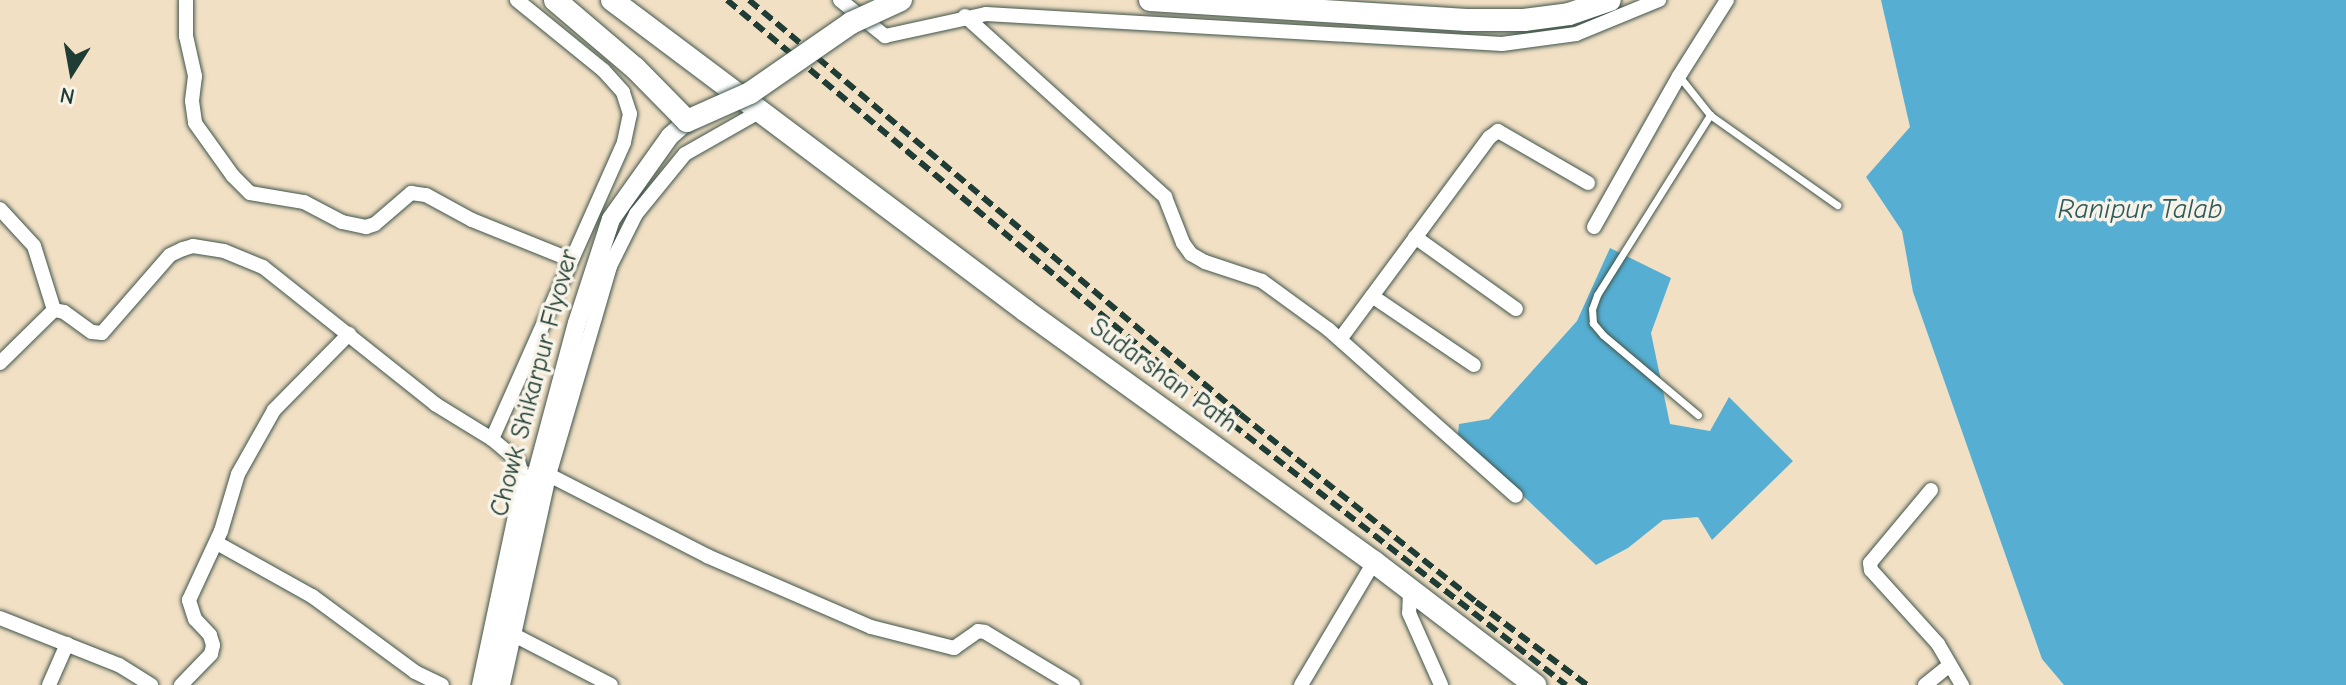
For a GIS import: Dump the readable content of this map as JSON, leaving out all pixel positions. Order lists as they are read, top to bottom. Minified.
{"streets":{"main road":["Sudarshan Path","Chowk Shikarpur Flyover"]},"water":["Ranipur Talab"],"north":"bottom"}
